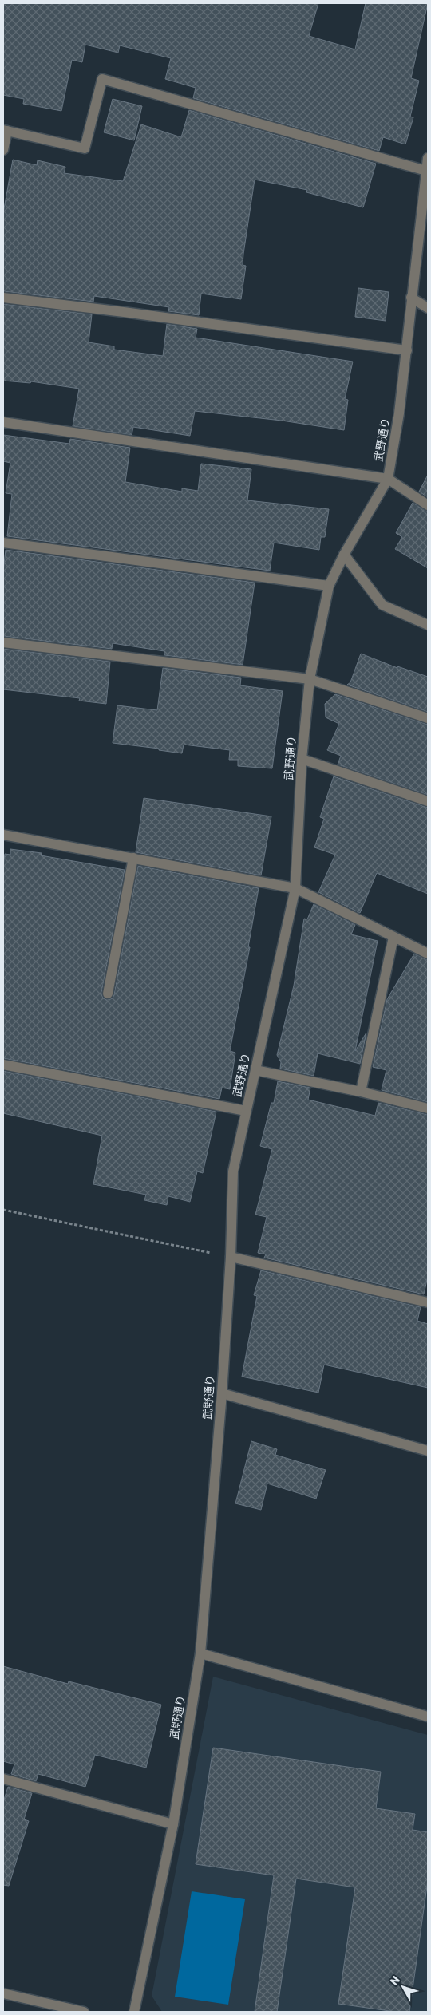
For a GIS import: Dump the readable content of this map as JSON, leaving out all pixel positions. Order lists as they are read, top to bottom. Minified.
{"streets":{"street":["武野通り"]},"north":"top left"}
